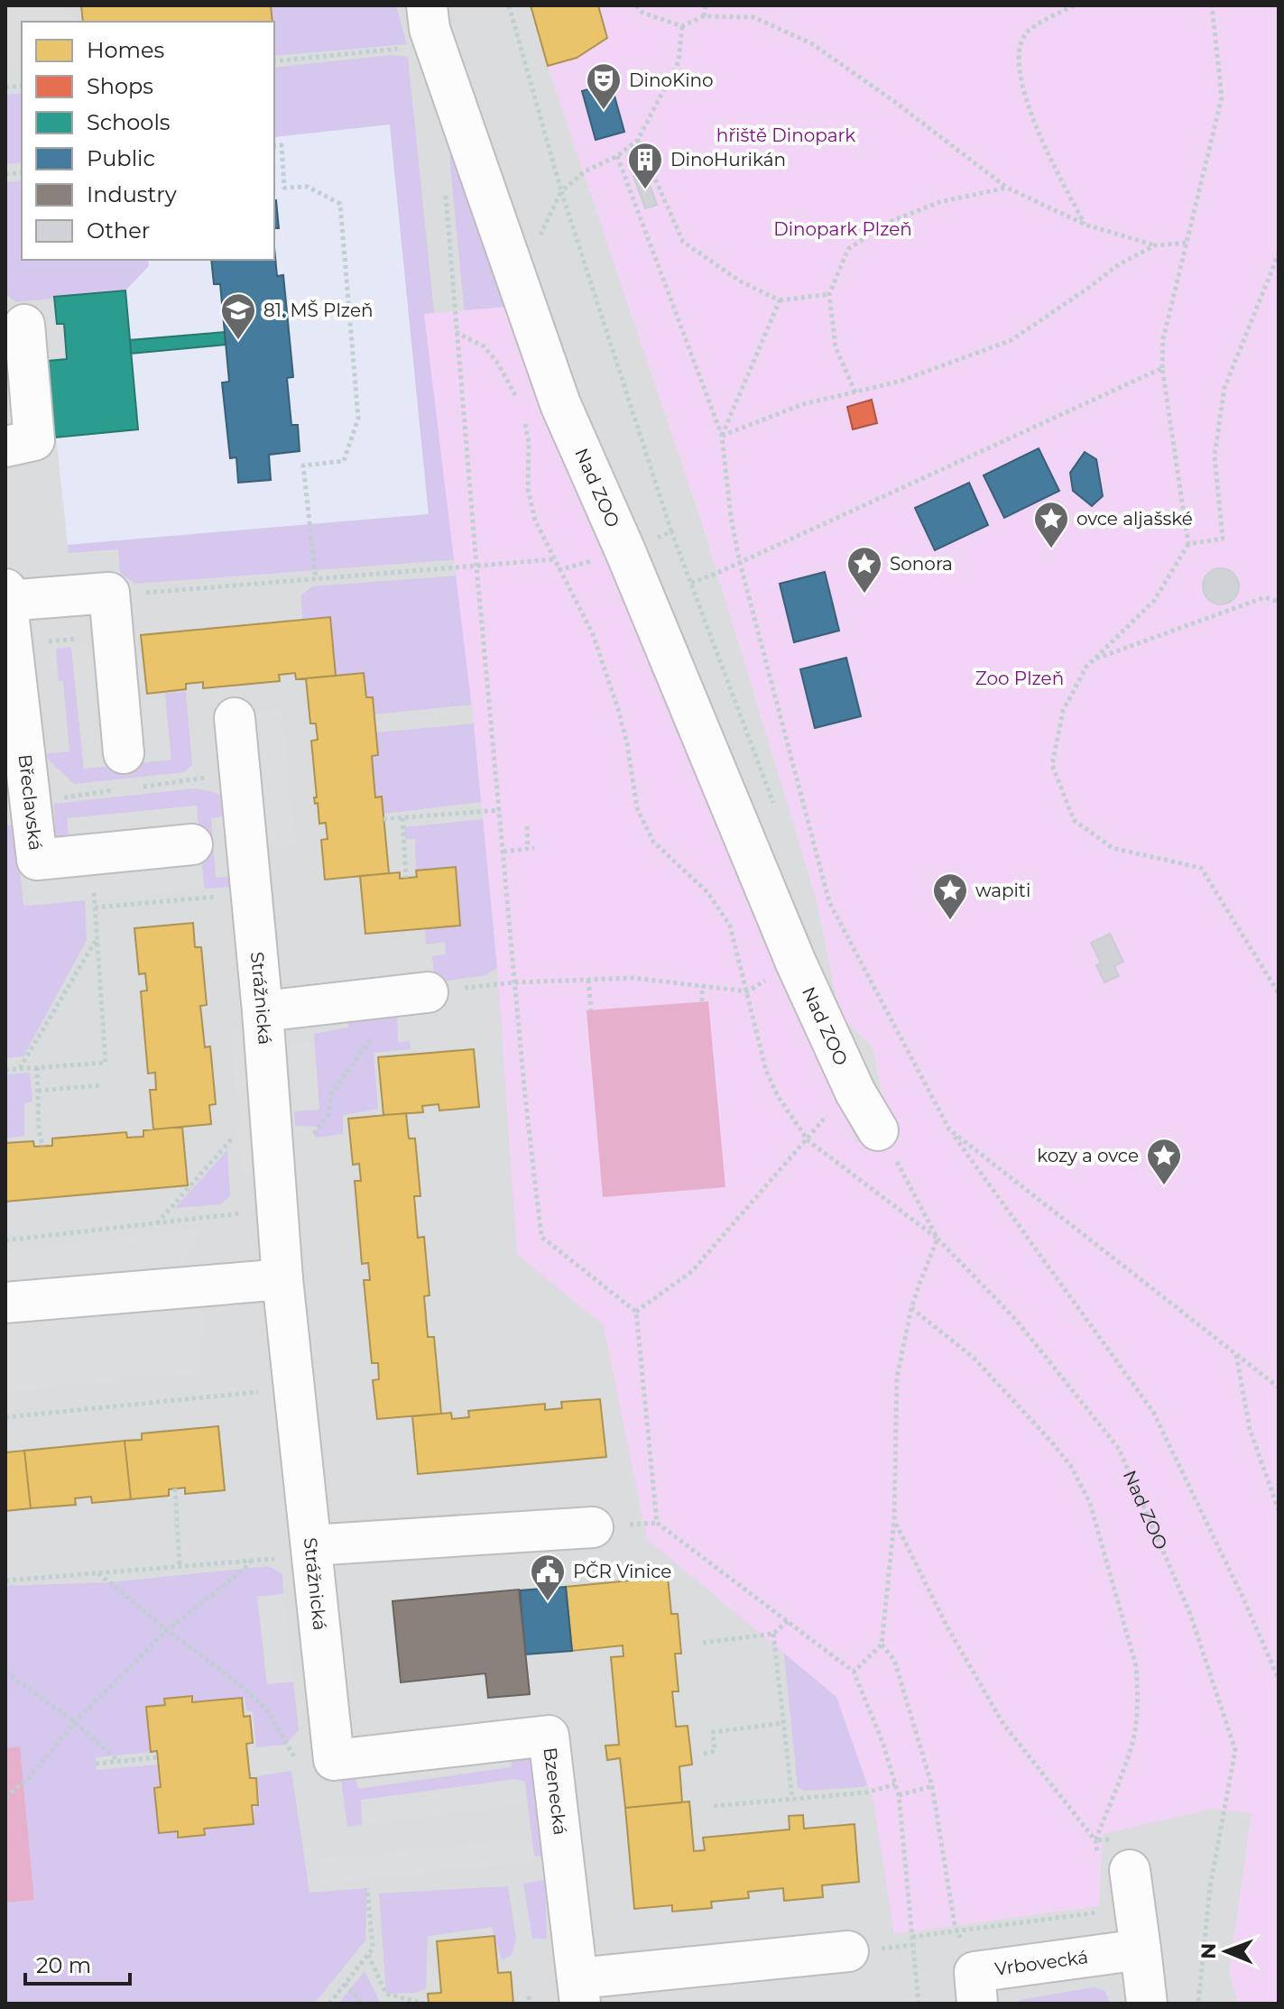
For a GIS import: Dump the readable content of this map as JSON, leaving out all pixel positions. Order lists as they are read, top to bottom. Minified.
{"streets":{"street":["Nad ZOO","Břeclavská","Strážnická","Bzenecká","Vrbovecká"]},"crossings":[["Strážnická","Bzenecká"]],"parks":["hřiště Dinopark","Dinopark Plzeň","Zoo Plzeň"],"places":{"theatre":["DinoKino"],"building":["DinoHurikán"],"school or university":["81. MŠ Plzeň"],"place":["ovce aljašské","Sonora","wapiti","kozy a ovce"],"public building":["PČR Vinice"]},"legend":["Homes","Shops","Schools","Public","Industry","Other"],"scale_bar":"20 m","north":"left"}
